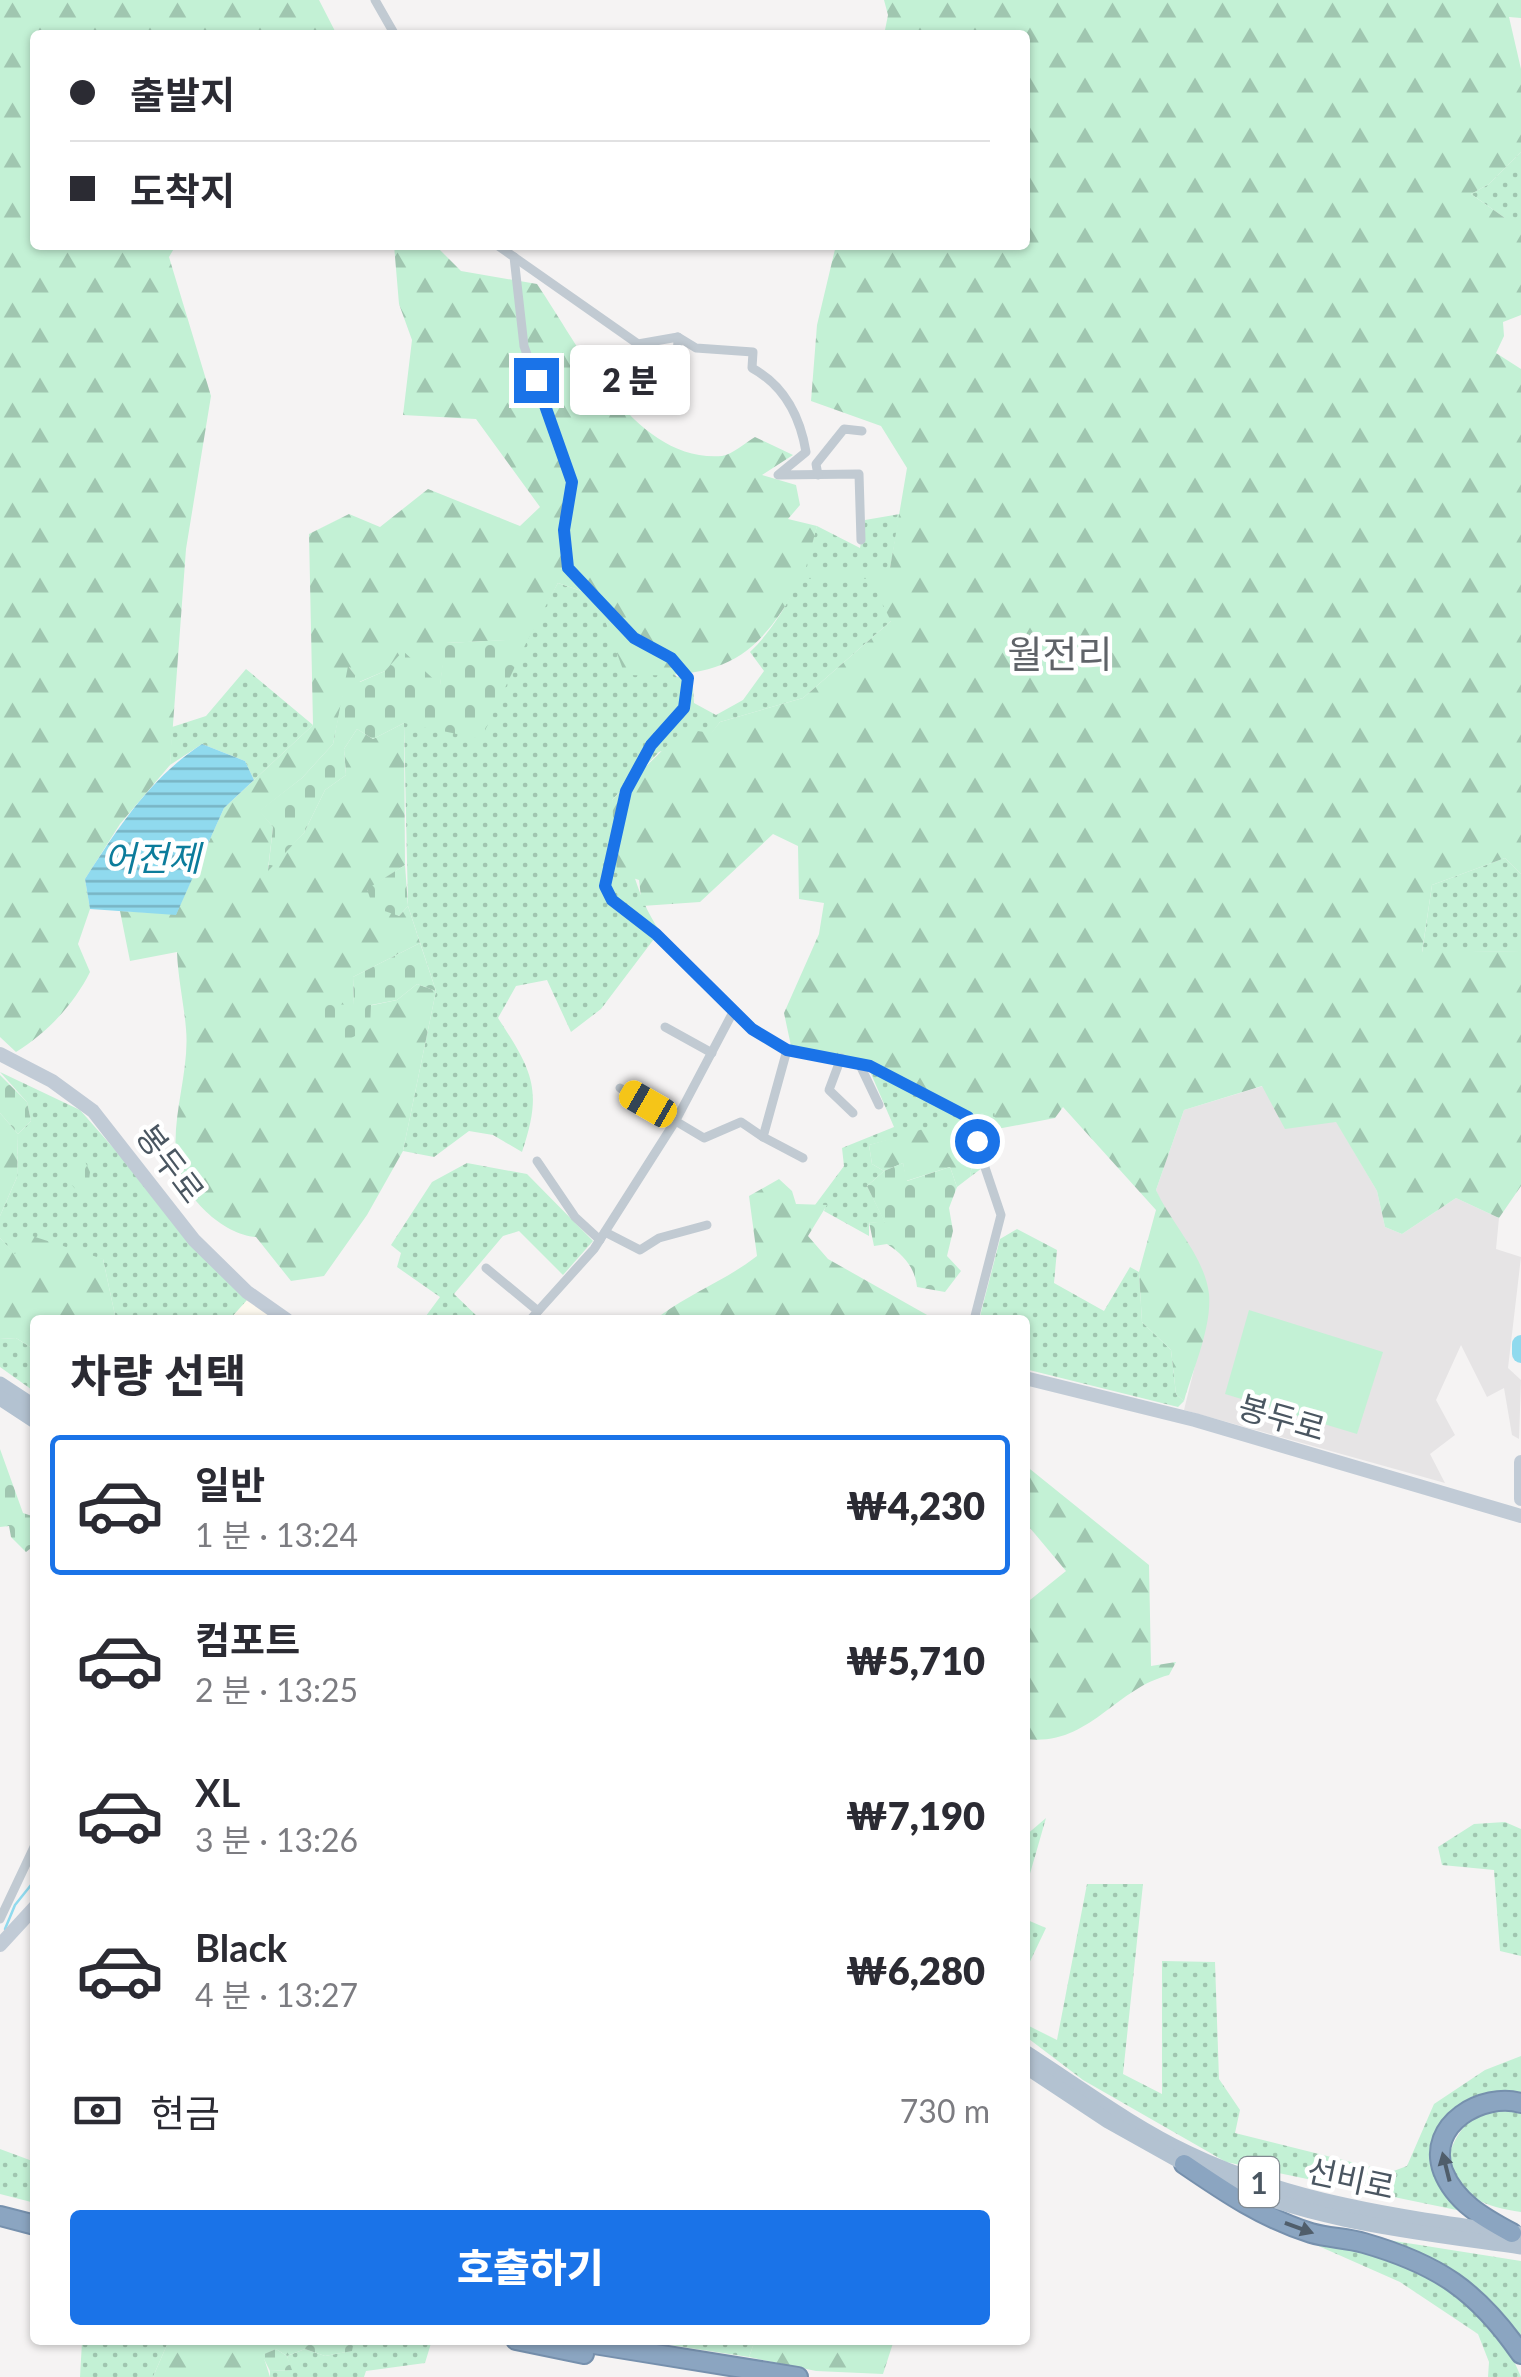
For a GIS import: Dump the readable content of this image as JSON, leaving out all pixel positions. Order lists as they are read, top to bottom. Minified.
{"streets":{"main road":["봉두로","선비로","1"]},"districts":["월전리"],"water":["어전제"],"page":{"banner":["출발지","도착지"],"bubble":"2 분","heading":"차량 선택","list":[{"name":"일반","note":"1 분 · 13:24","value":"₩4,230"},{"name":"컴포트","note":"2 분 · 13:25","value":"₩5,710"},{"name":"XL","note":"3 분 · 13:26","value":"₩7,190"},{"name":"Black","note":"4 분 · 13:27","value":"₩6,280"}],"pay":["현금","730 m"],"buttons":"호출하기"}}
